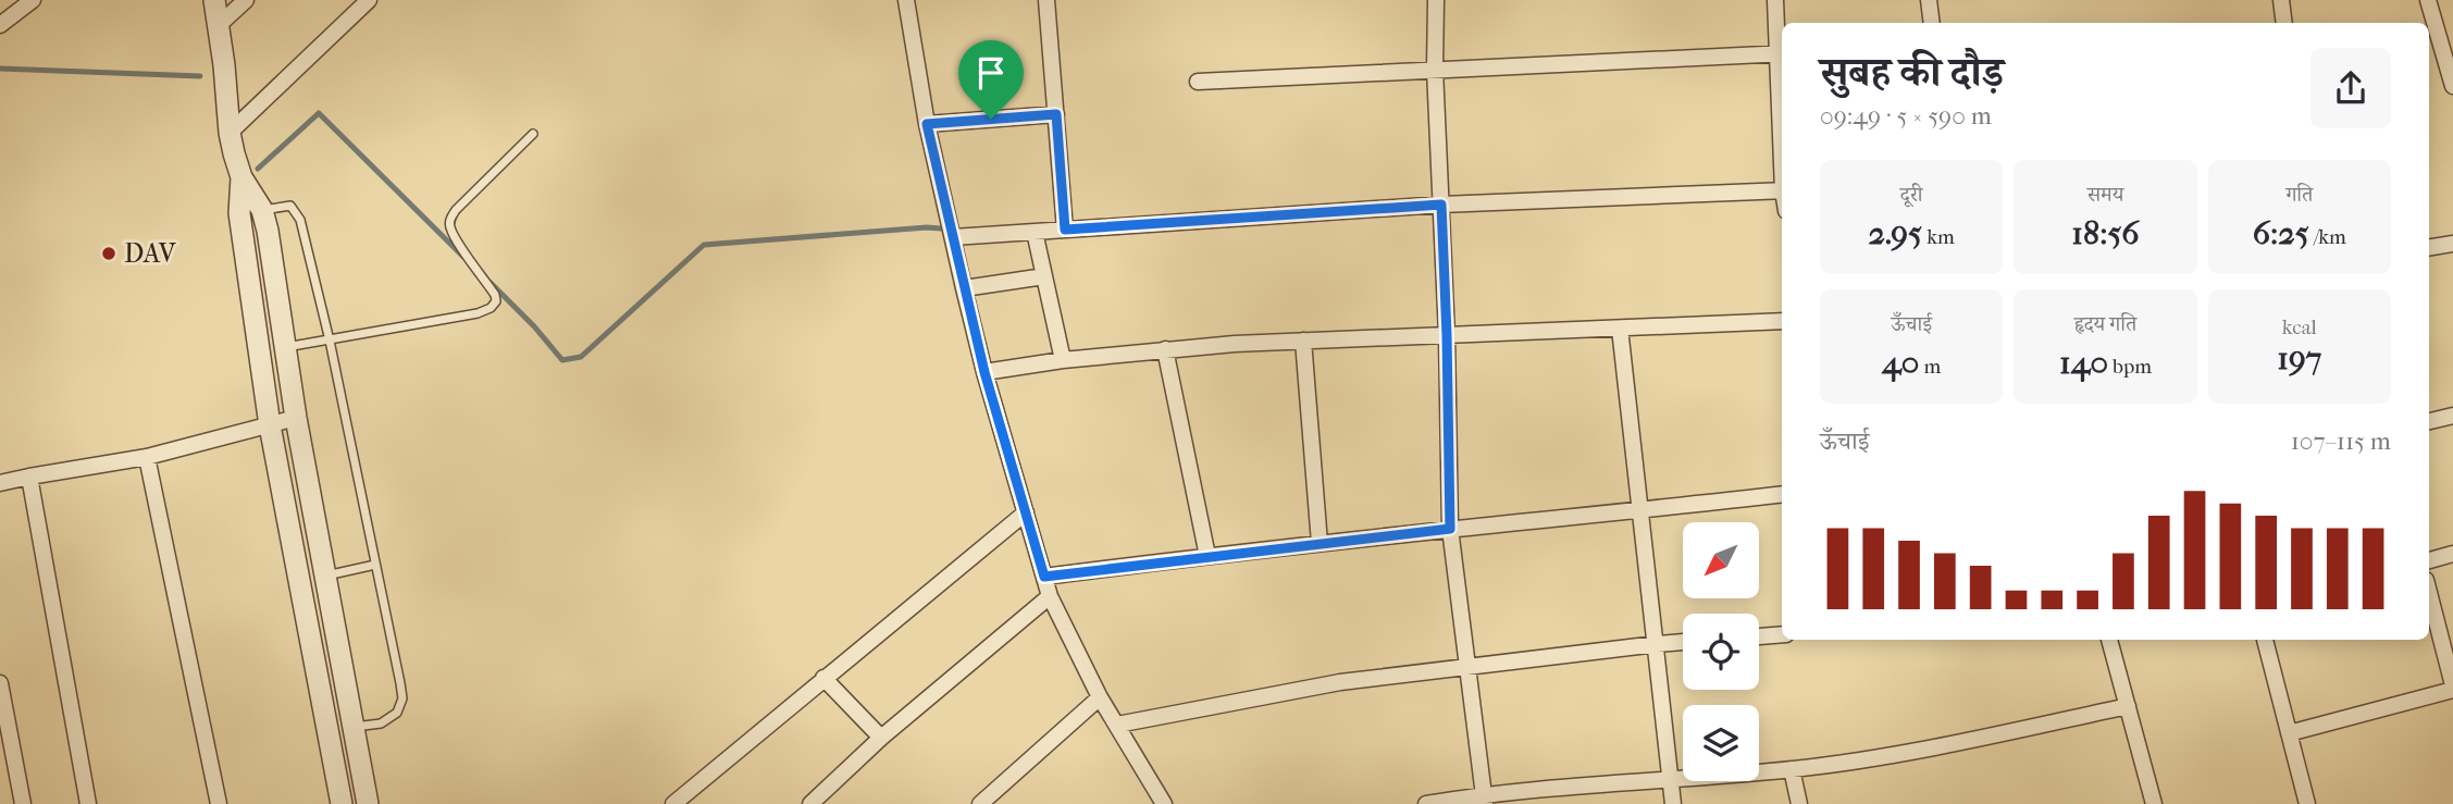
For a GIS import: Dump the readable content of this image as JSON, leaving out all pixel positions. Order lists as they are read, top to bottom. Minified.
{"places":["DAV"],"north":"bottom left","page":{"heading":["सुबह की दौड़","09:49 · 5 × 590 m"],"stats":[["दूरी","2.95 km"],["समय","18:56"],["गति","6:25 /km"],["ऊँचाई","40 m"],["हृदय गति","140 bpm"],["kcal","197"]],"chart":["ऊँचाई","107–115 m"]}}
